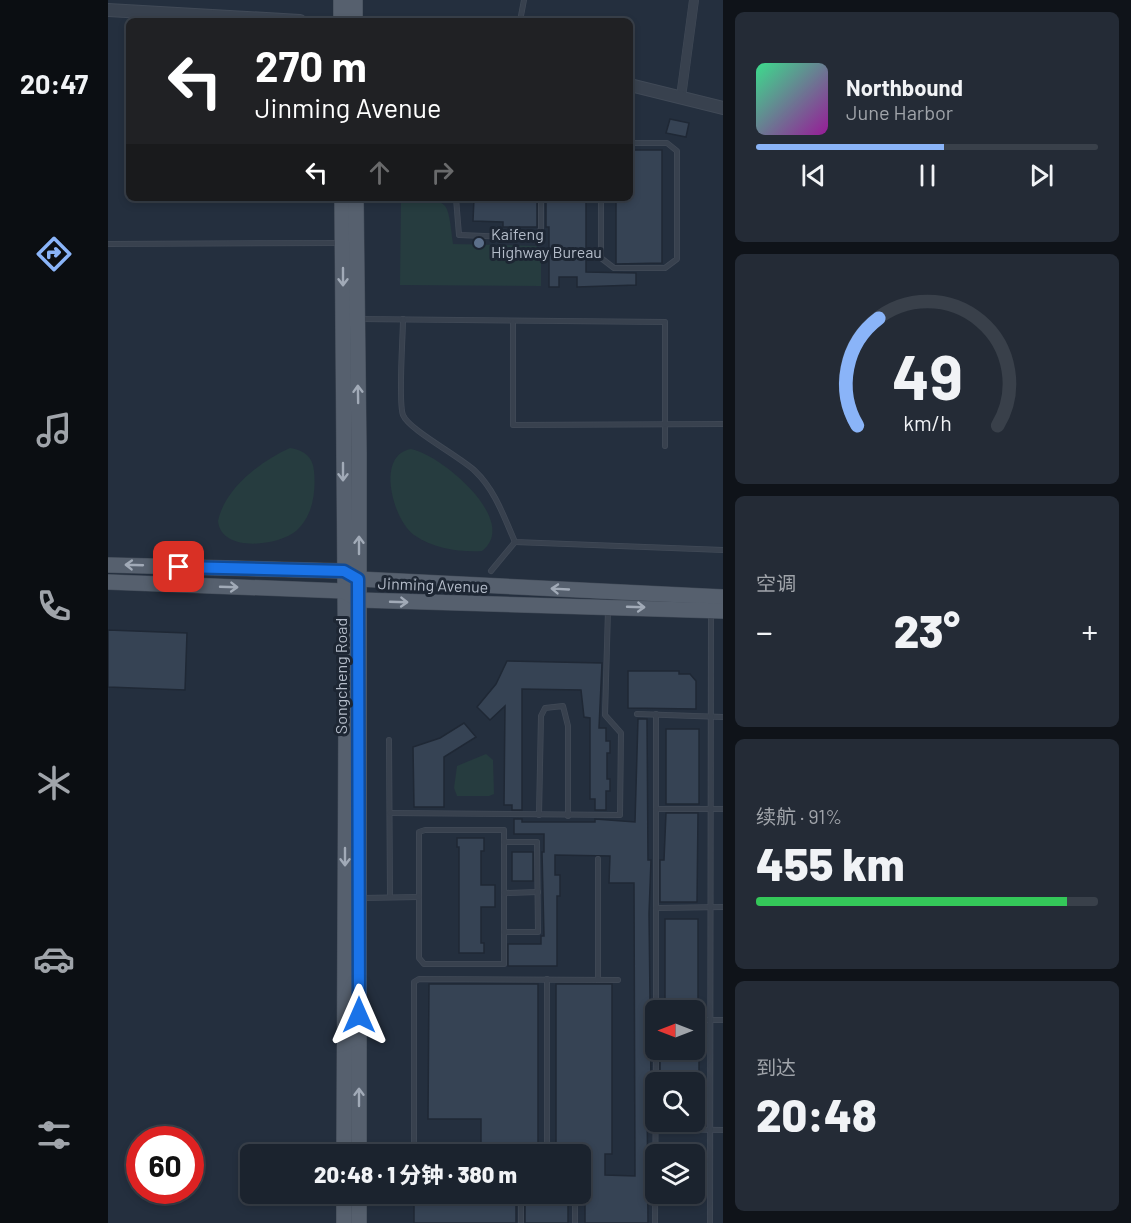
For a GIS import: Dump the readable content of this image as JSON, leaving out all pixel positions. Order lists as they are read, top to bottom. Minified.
{"streets":{"main road":["Jinming Avenue","Songcheng Road"]},"crossings":[["Jinming Avenue","Songcheng Road"]],"places":["Kaifeng Highway Bureau"],"north":"left","page":{"tabs":"20:47","turn":["270 m","Jinming Avenue"],"song":["Northbound","June Harbor"],"tile":["空调",["续航 · 91%","455 km"],["到达","20:48"]],"heat":["−","23°","+"],"limit":"60","trip":"20:48 · 1 分钟 · 380 m","gauge":["49","km/h"]}}
